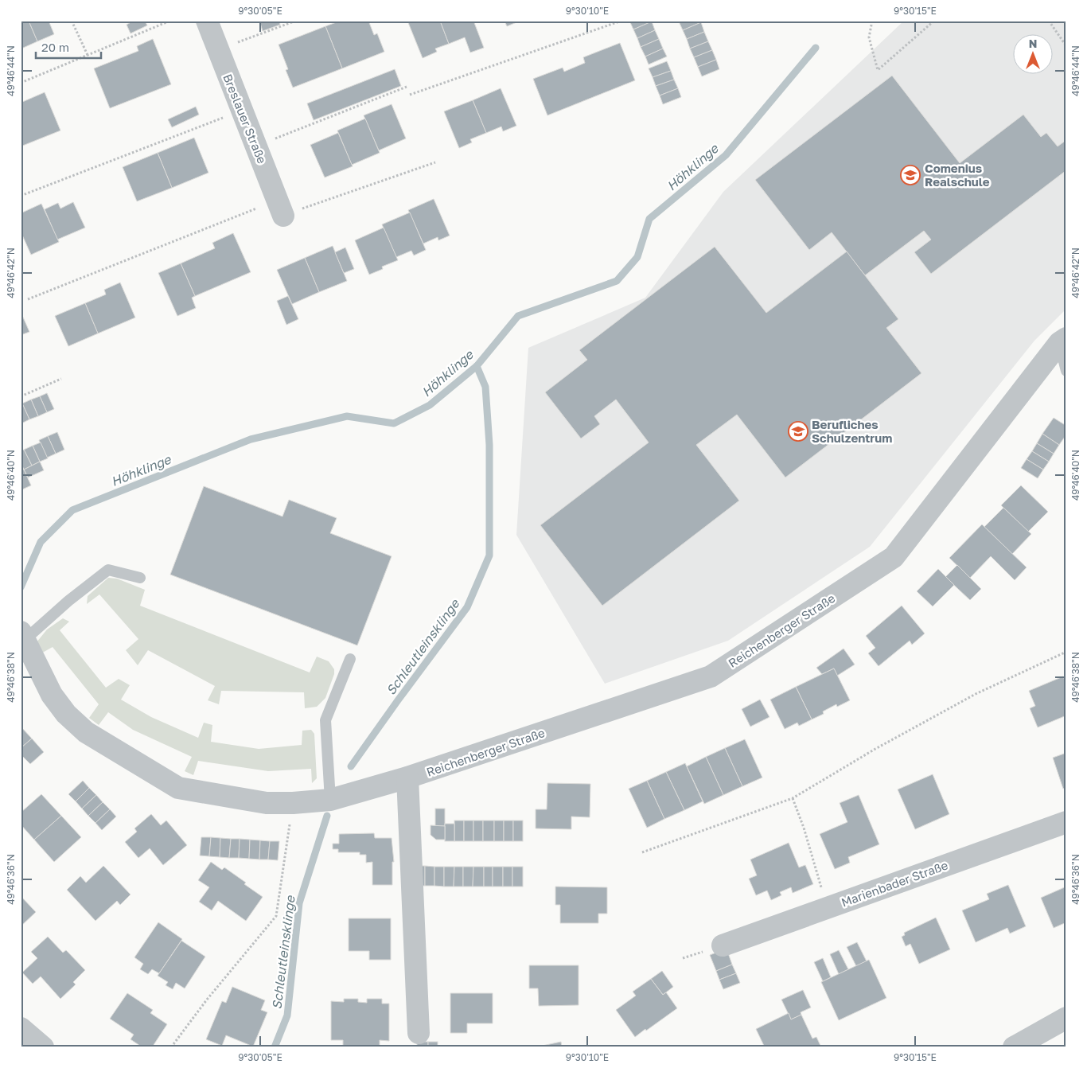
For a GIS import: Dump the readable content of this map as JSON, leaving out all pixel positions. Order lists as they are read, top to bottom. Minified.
{"streets":{"street":["Breslauer Straße","Reichenberger Straße","Marienbader Straße"]},"water":["Höhklinge","Schleutleinsklinge"],"places":{"school or university":["Comenius Realschule","Berufliches Schulzentrum"]},"scale_bar":"20 m","north":"top","coordinates":["9°30'05\"E","9°30'10\"E","9°30'15\"E","49°46'44\"N","49°46'42\"N","49°46'40\"N","49°46'38\"N","49°46'36\"N"]}
